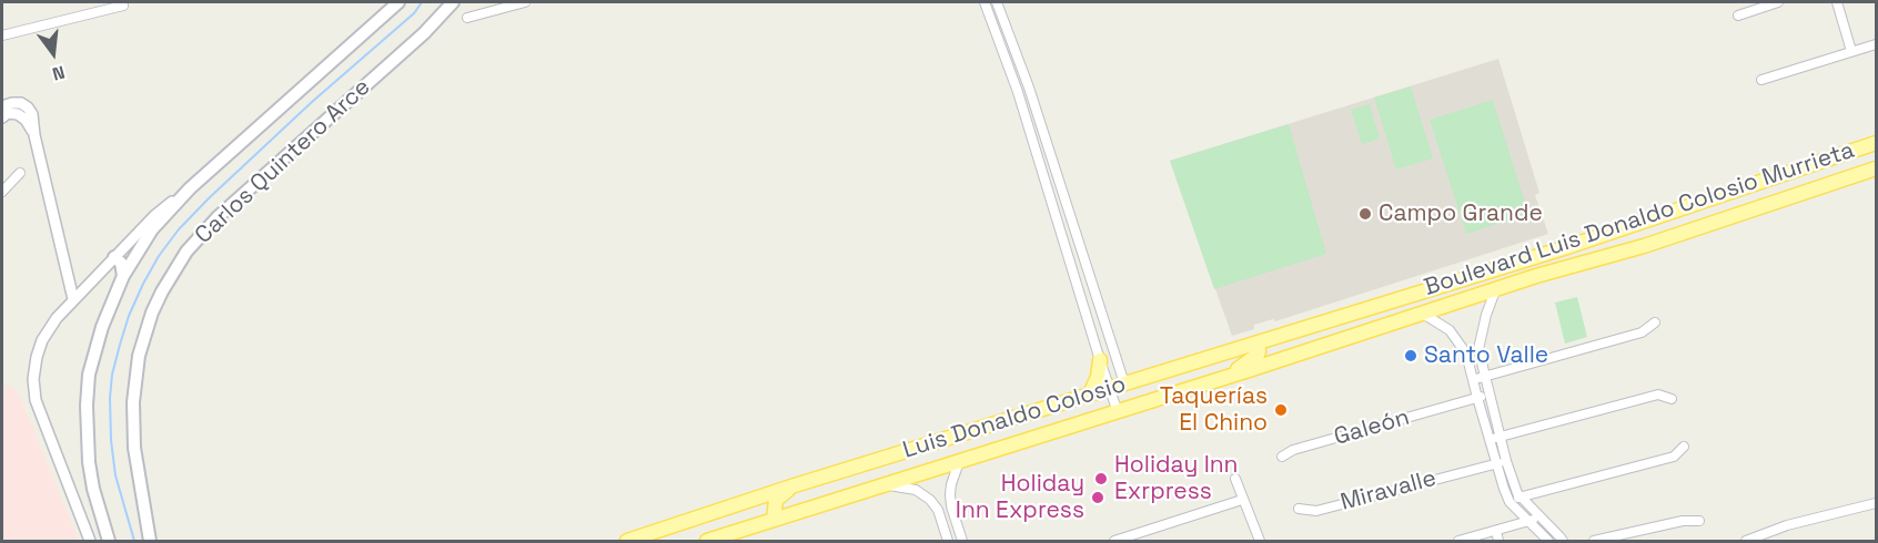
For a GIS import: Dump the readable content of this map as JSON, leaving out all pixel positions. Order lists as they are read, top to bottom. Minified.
{"streets":{"main road":["Carlos Quintero Arce","Boulevard Luis Donaldo Colosio Murrieta","Luis Donaldo Colosio"],"street":["Galeón","Miravalle"]},"crossings":[["Boulevard Luis Donaldo Colosio Murrieta","Luis Donaldo Colosio"]],"places":["Campo Grande","Santo Valle","Taquerías El Chino","Holiday Inn Exrpress","Holiday Inn Express"],"north":"bottom"}
